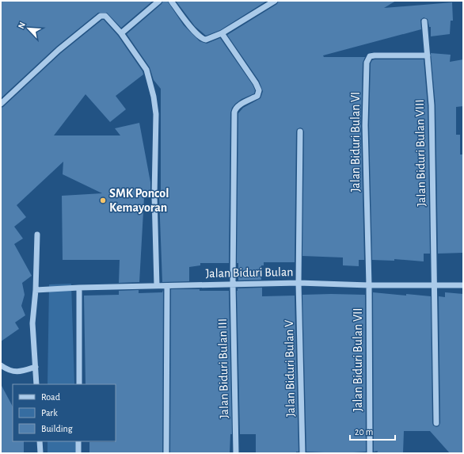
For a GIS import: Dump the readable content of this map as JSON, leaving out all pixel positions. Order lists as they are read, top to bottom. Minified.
{"streets":{"street":["Jalan Biduri Bulan VI","Jalan Biduri Bulan VIII","Jalan Biduri Bulan","Jalan Biduri Bulan VII","Jalan Biduri Bulan III","Jalan Biduri Bulan V"]},"crossings":[["Jalan Biduri Bulan VI","Jalan Biduri Bulan VIII"],["Jalan Biduri Bulan VI","Jalan Biduri Bulan"],["Jalan Biduri Bulan VI","Jalan Biduri Bulan VII"],["Jalan Biduri Bulan VIII","Jalan Biduri Bulan"],["Jalan Biduri Bulan","Jalan Biduri Bulan VII"],["Jalan Biduri Bulan","Jalan Biduri Bulan III"],["Jalan Biduri Bulan","Jalan Biduri Bulan V"]],"places":["SMK Poncol Kemayoran"],"legend":["Road","Park","Building"],"scale_bar":"20 m","north":"top left"}
